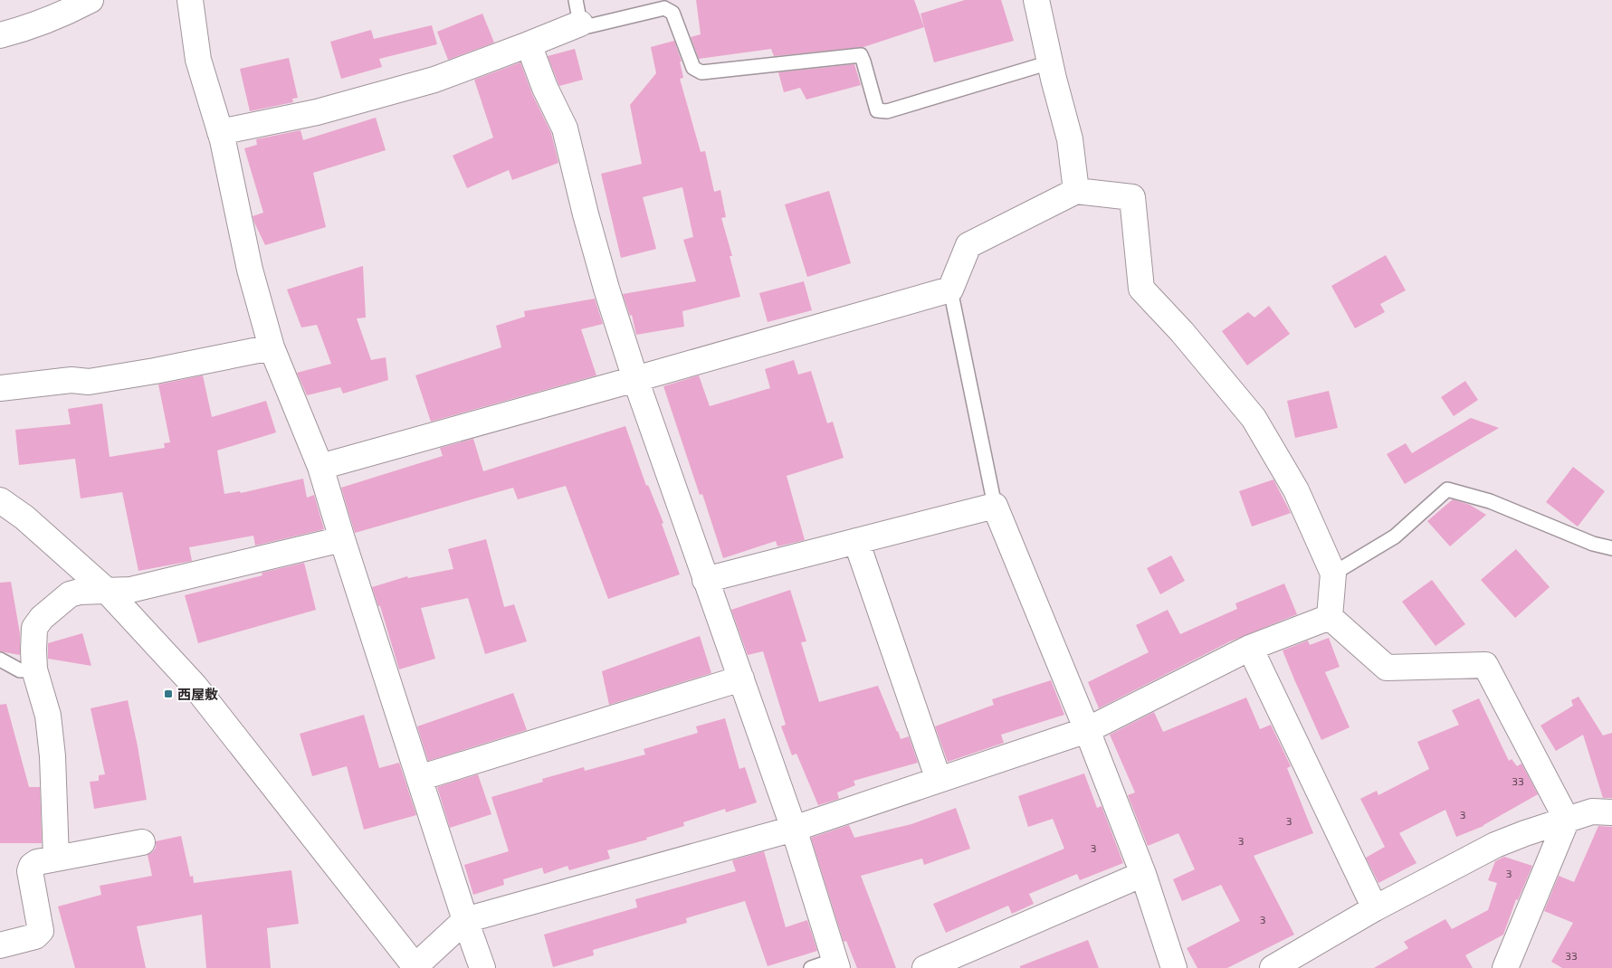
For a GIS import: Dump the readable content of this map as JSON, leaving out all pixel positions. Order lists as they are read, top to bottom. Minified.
{"places":{"transit":["西屋敷"]},"house_numbers":["33","3","3","3","3","3","3","33"]}
